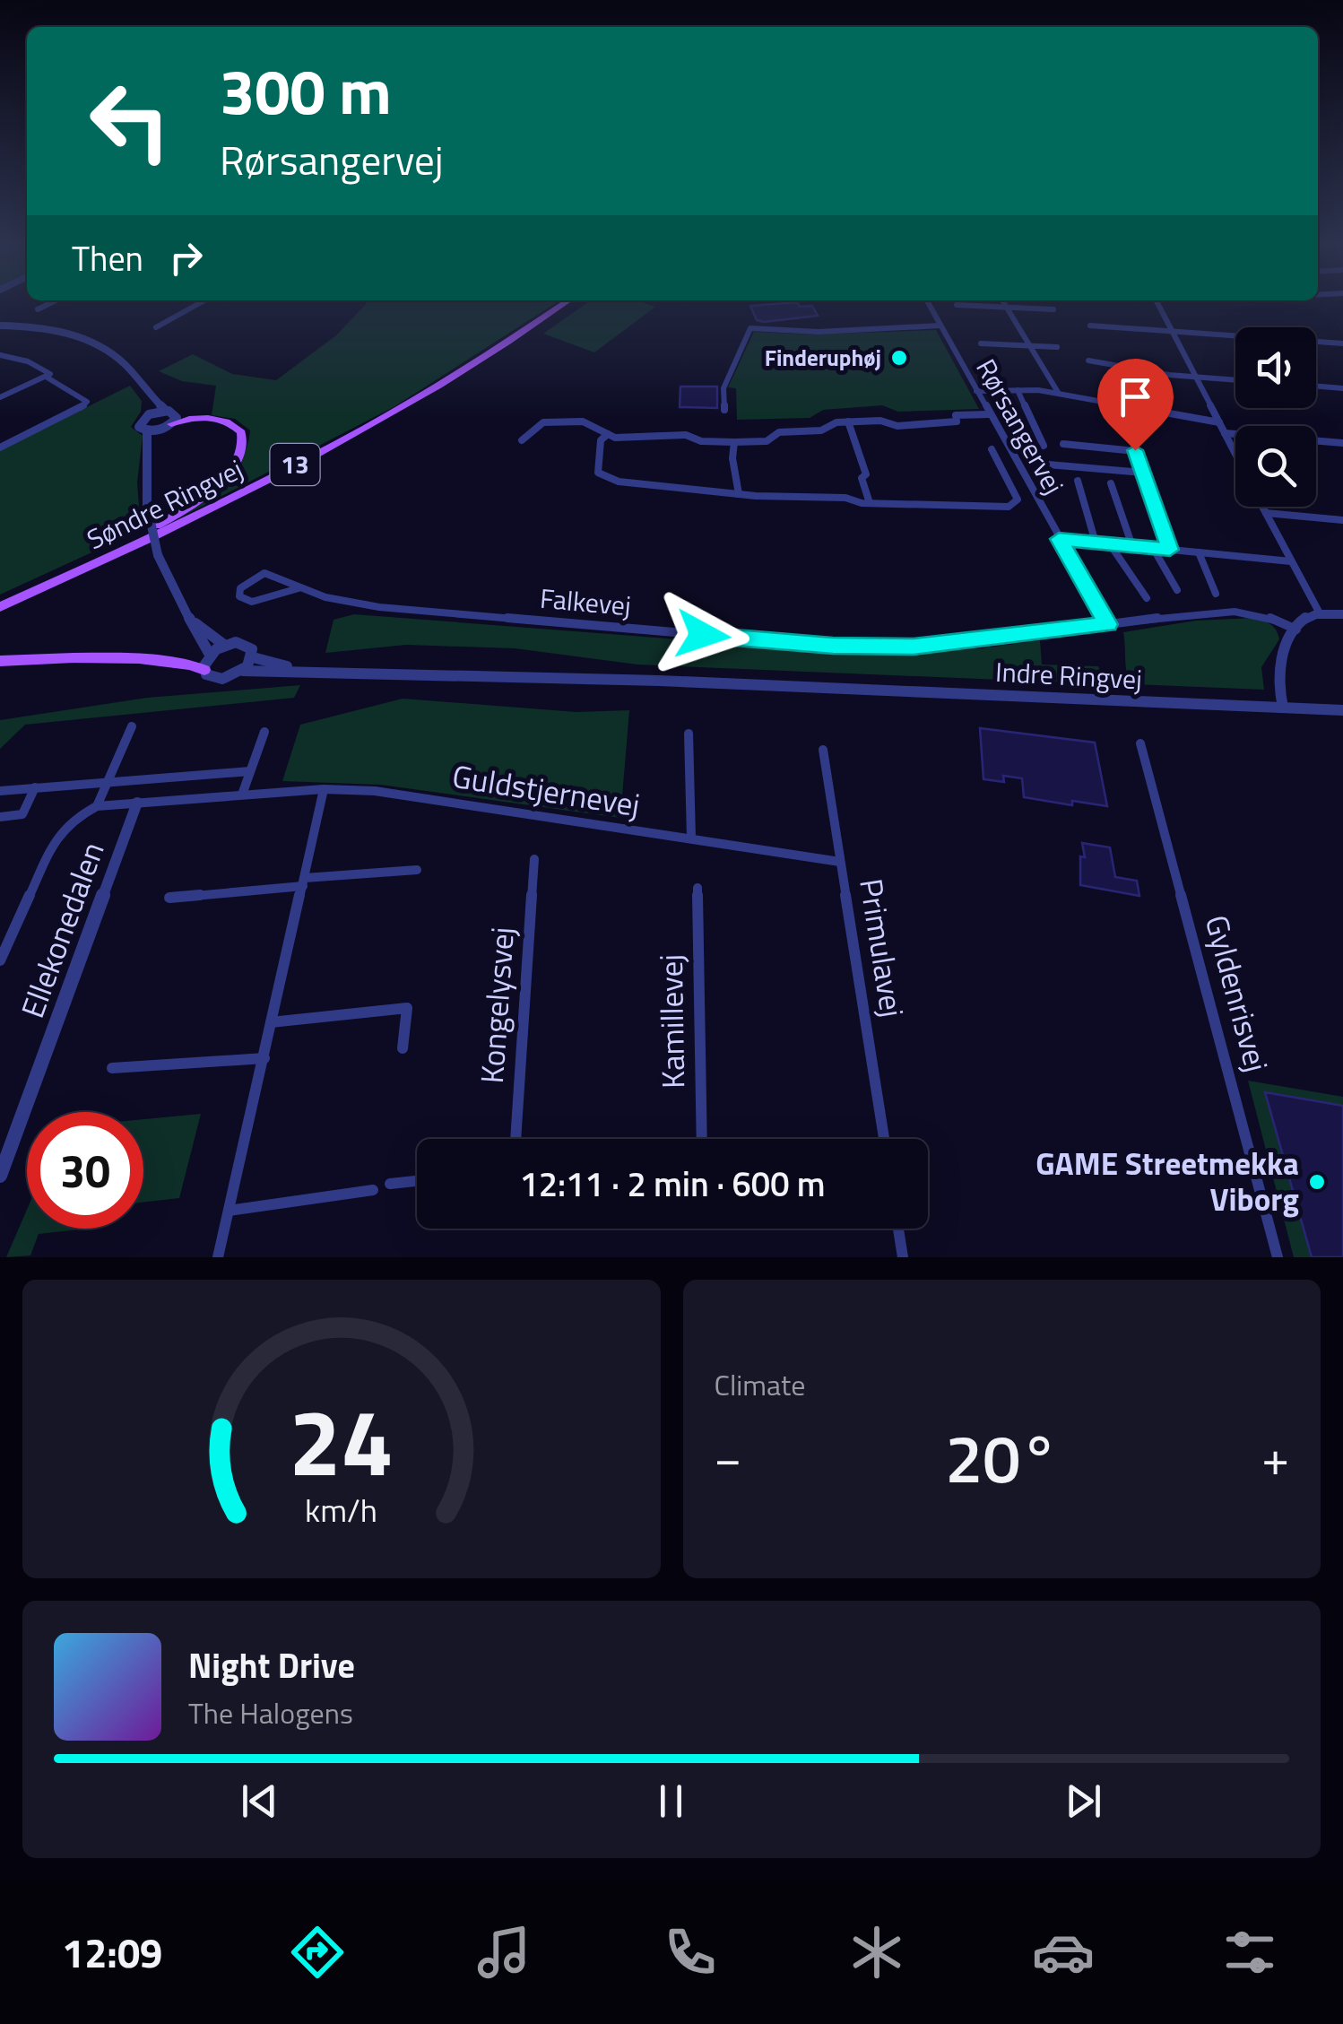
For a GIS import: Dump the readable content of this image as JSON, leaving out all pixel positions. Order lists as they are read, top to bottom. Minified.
{"streets":{"main road":["13","Søndre Ringvej"],"street":["Rørsangervej","Falkevej","Indre Ringvej","Guldstjernevej","Ellekonedalen","Primulavej","Gyldenrisvej","Kongelysvej","Kamillevej"]},"crossings":[["Rørsangervej","Falkevej"],["Guldstjernevej","Ellekonedalen"],["Guldstjernevej","Primulavej"]],"places":["Finderuphøj","GAME Streetmekka Viborg"],"page":{"turn":["300 m","Rørsangervej"],"then":"Then","limit":"30","trip":"12:11 · 2 min · 600 m","tile":"Climate","heat":["−","20°","+"],"song":["Night Drive","The Halogens"],"tabs":"12:09","gauge":["24","km/h"]}}
